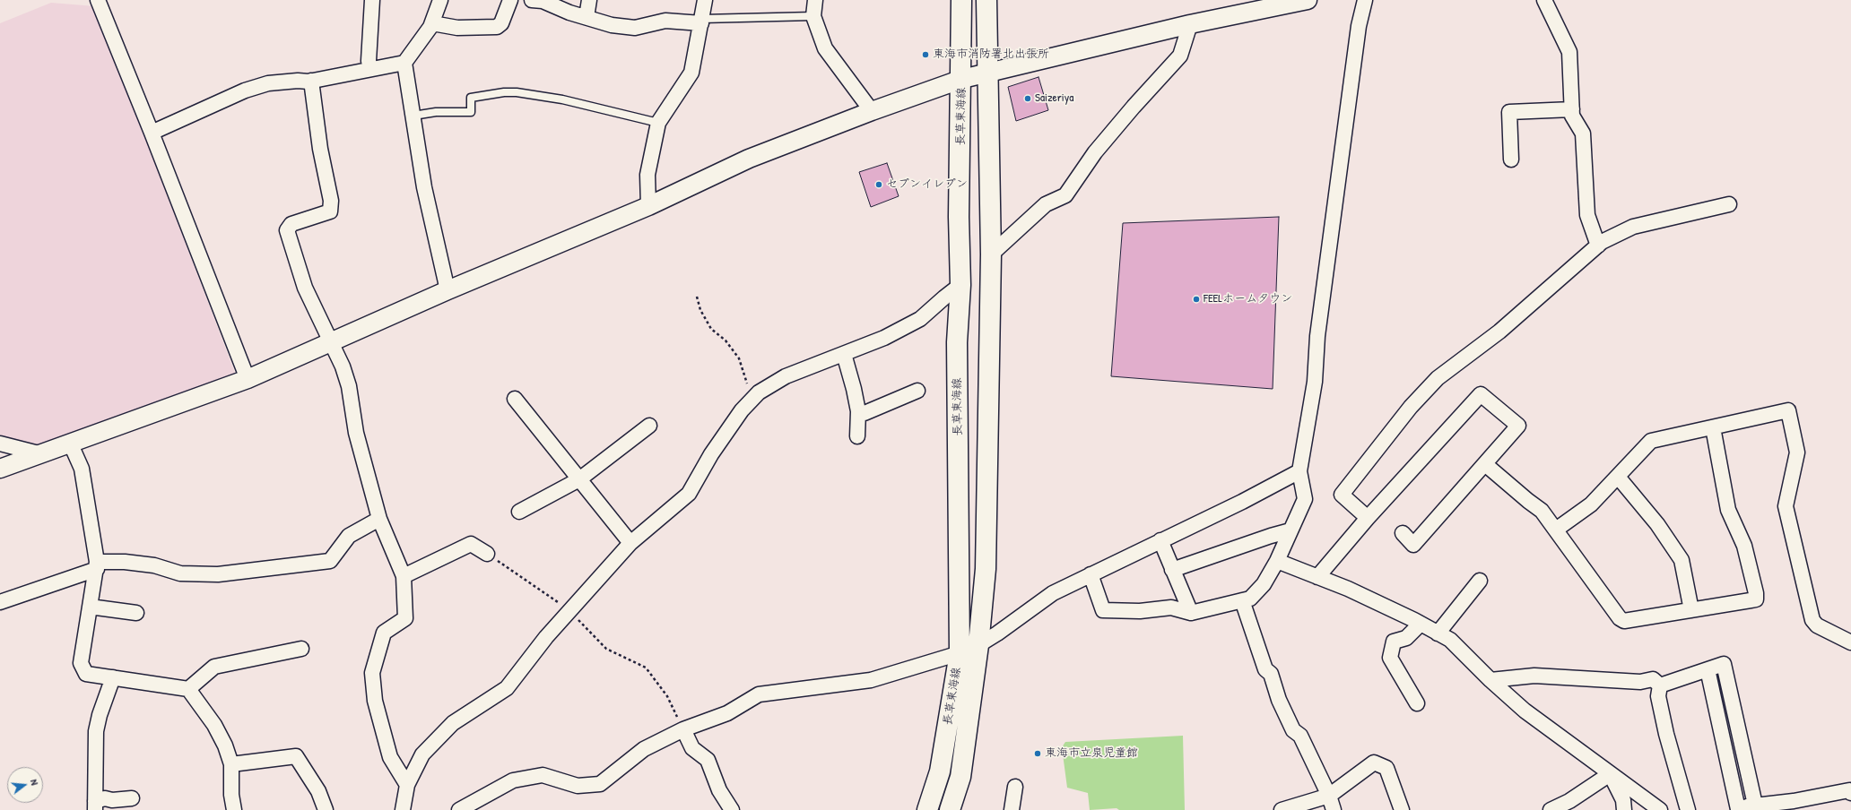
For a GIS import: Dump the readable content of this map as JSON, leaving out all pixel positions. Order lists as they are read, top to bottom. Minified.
{"streets":{"main road":["長草東海線"]},"places":["東海市消防署北出張所","Saizeriya","セブンイレブン","FEELホームタウン","東海市立泉児童館"],"north":"right"}
